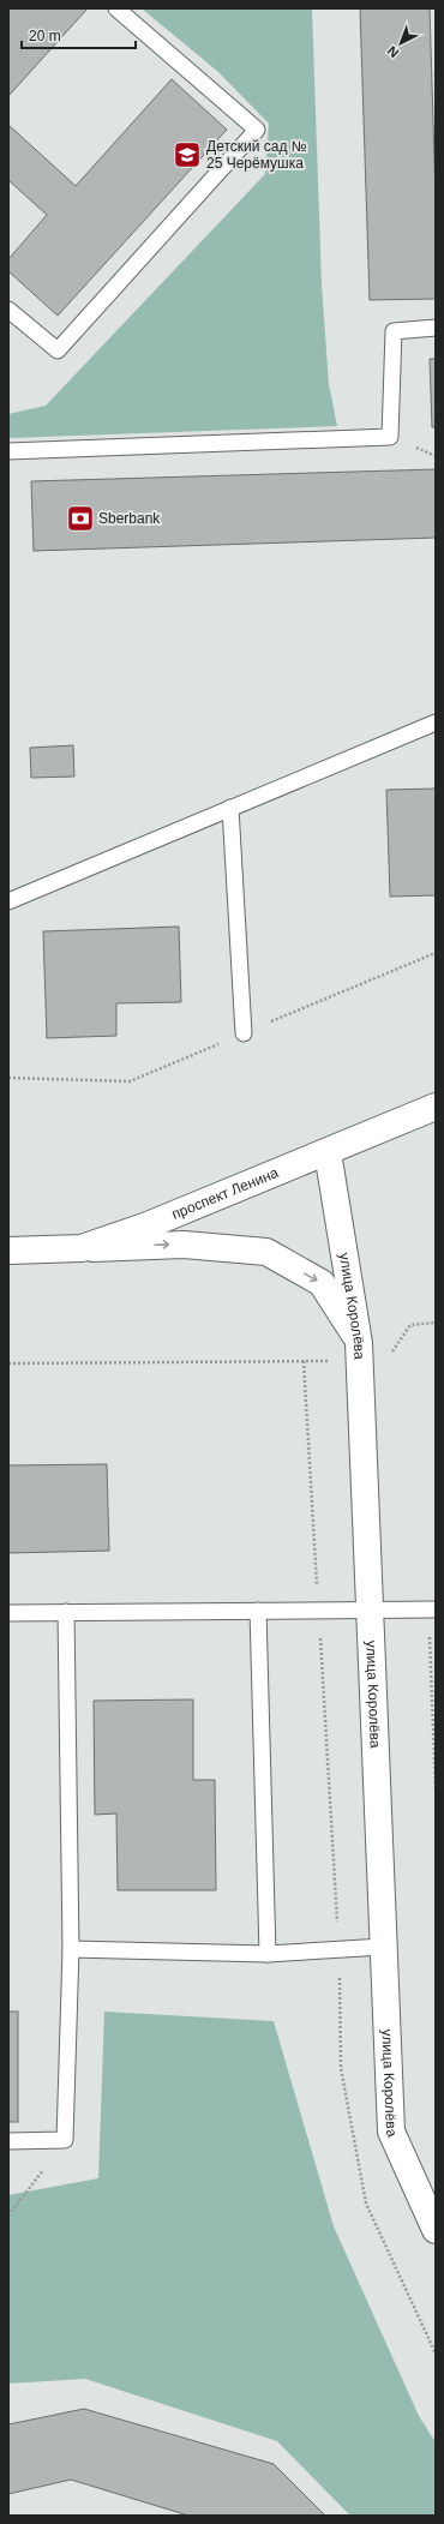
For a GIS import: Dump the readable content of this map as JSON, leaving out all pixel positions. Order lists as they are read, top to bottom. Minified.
{"streets":{"street":["проспект Ленина","улица Королёва"]},"crossings":[["проспект Ленина","улица Королёва"]],"places":{"school or university":["Детский сад № 25 Черёмушка"],"bank":["Sberbank"]},"scale_bar":"20 m","north":"bottom left"}
